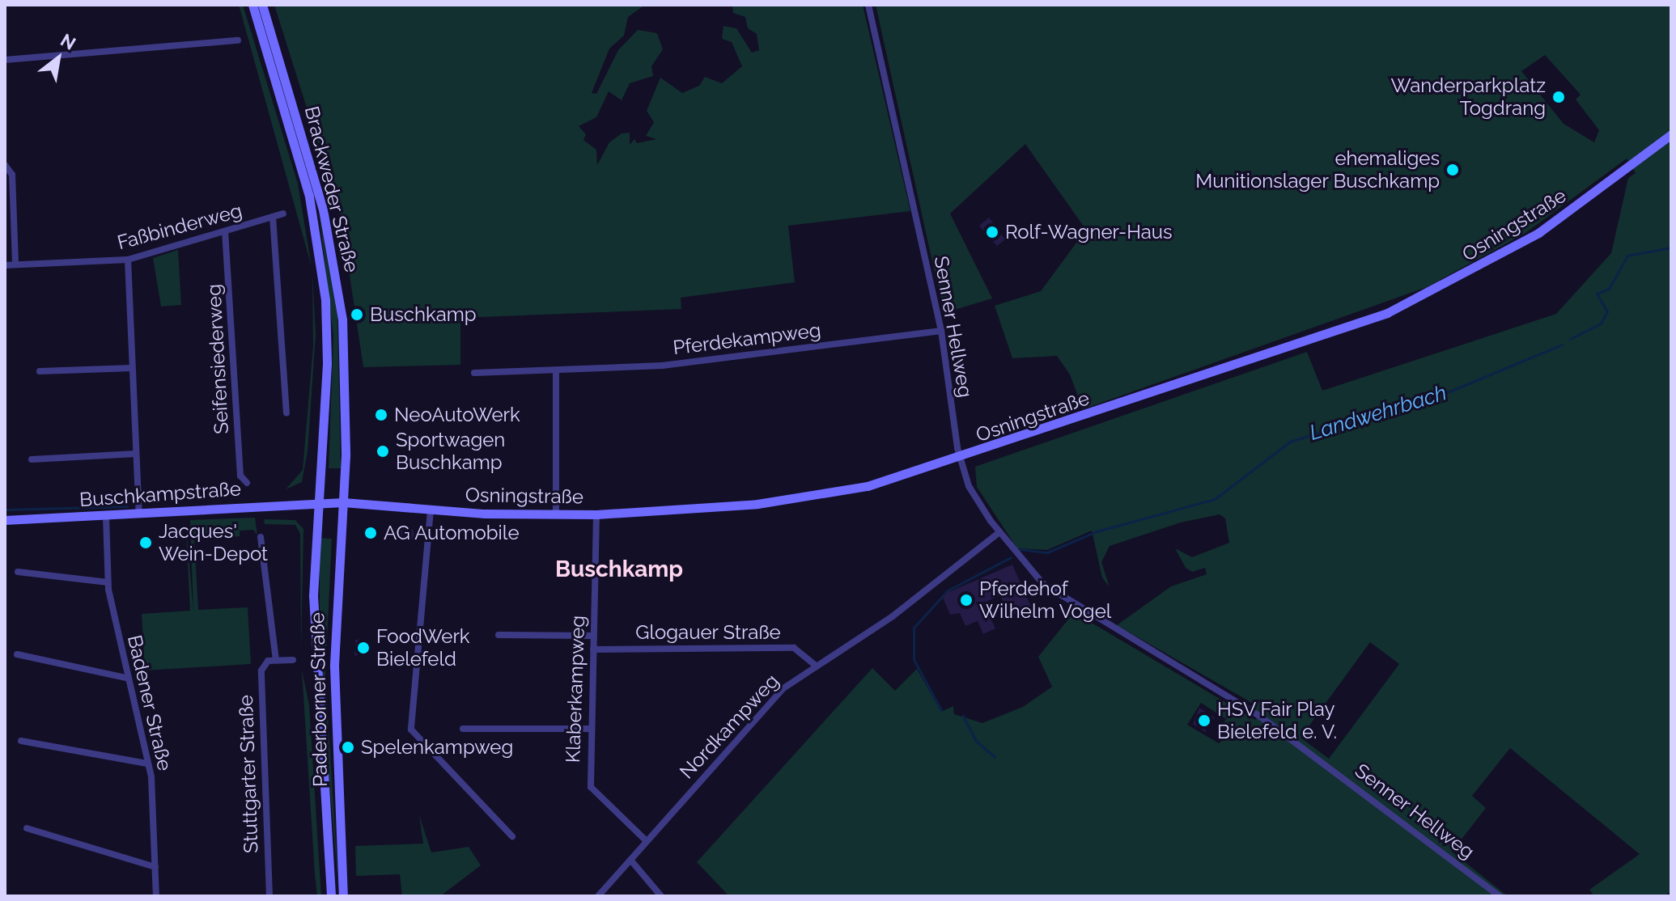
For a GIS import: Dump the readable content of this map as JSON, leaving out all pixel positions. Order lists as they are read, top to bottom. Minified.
{"streets":{"main road":["Brackweder Straße","Osningstraße","Buschkampstraße","Paderborner Straße"],"street":["Faßbinderweg","Senner Hellweg","Pferdekampweg","Seifensiederweg","Glogauer Straße","Klaberkampweg","Badener Straße","Nordkampweg","Stuttgarter Straße"]},"crossings":[["Brackweder Straße","Osningstraße"],["Brackweder Straße","Buschkampstraße"],["Brackweder Straße","Paderborner Straße"],["Osningstraße","Senner Hellweg"],["Osningstraße","Buschkampstraße"],["Osningstraße","Klaberkampweg"],["Osningstraße","Paderborner Straße"],["Faßbinderweg","Seifensiederweg"],["Senner Hellweg","Pferdekampweg"],["Senner Hellweg","Nordkampweg"],["Buschkampstraße","Paderborner Straße"],["Buschkampstraße","Badener Straße"],["Glogauer Straße","Klaberkampweg"],["Glogauer Straße","Nordkampweg"],["Klaberkampweg","Nordkampweg"]],"districts":["Buschkamp"],"water":["Landwehrbach"],"places":["Wanderparkplatz Togdrang","ehemaliges Munitionslager Buschkamp","Rolf-Wagner-Haus","Buschkamp","NeoAutoWerk","Sportwagen Buschkamp","AG Automobile","Jacques' Wein-Depot","Pferdehof Wilhelm Vogel","FoodWerk Bielefeld","HSV Fair Play Bielefeld e. V.","Spelenkampweg"],"north":"top right"}
